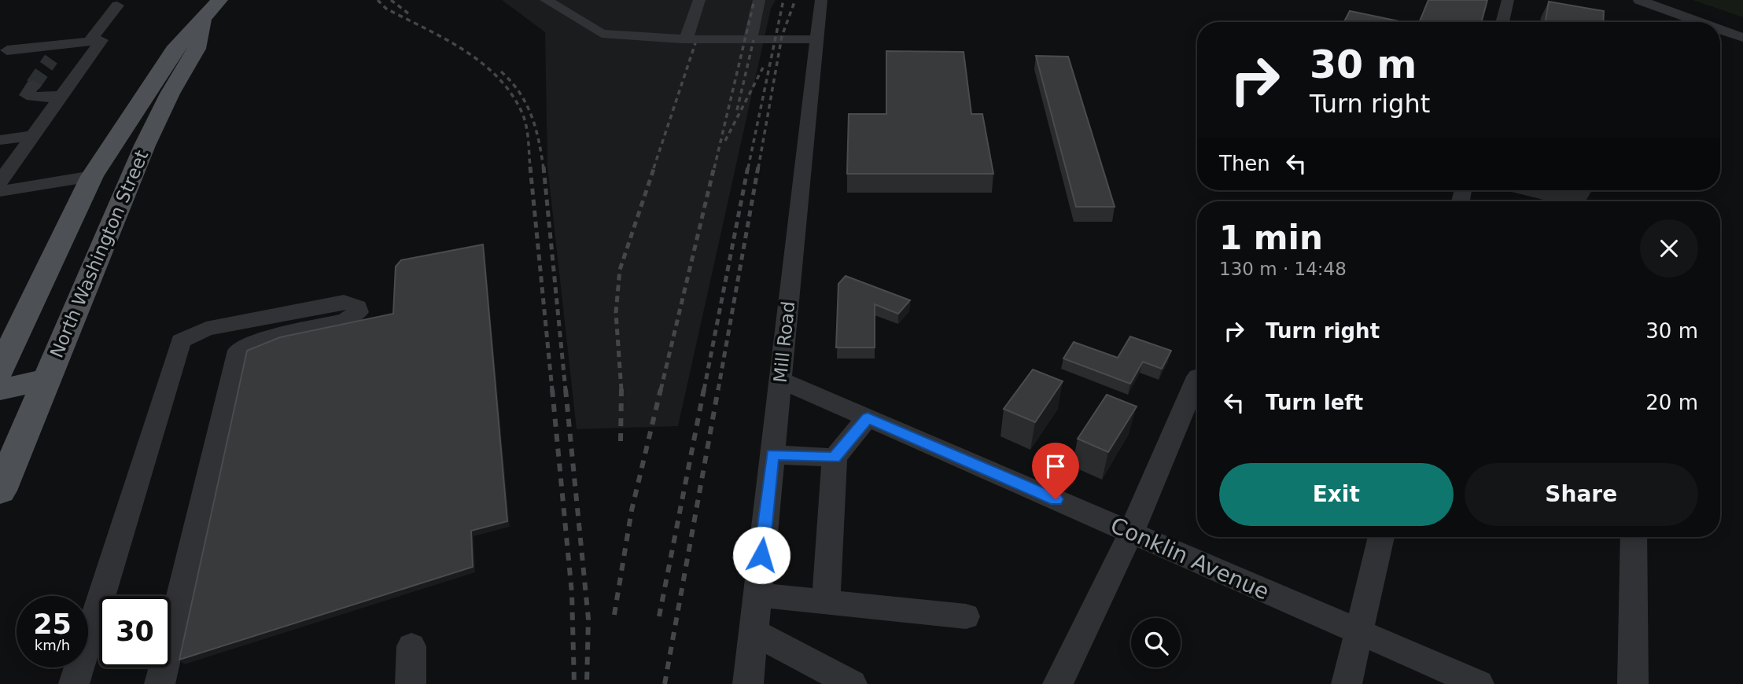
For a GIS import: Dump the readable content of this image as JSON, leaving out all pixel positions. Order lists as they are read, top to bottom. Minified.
{"streets":{"main road":["North Washington Street"],"street":["Mill Road","Conklin Avenue"]},"crossings":[["Mill Road","Conklin Avenue"]],"page":{"turn":["30 m","Turn right"],"then":"Then","heading":["1 min","130 m · 14:48"],"list":[{"name":"Turn right","value":"30 m"},{"name":"Turn left","value":"20 m"}],"buttons":["Exit","Share"],"speed":"25 km/h","limit":"30"}}
